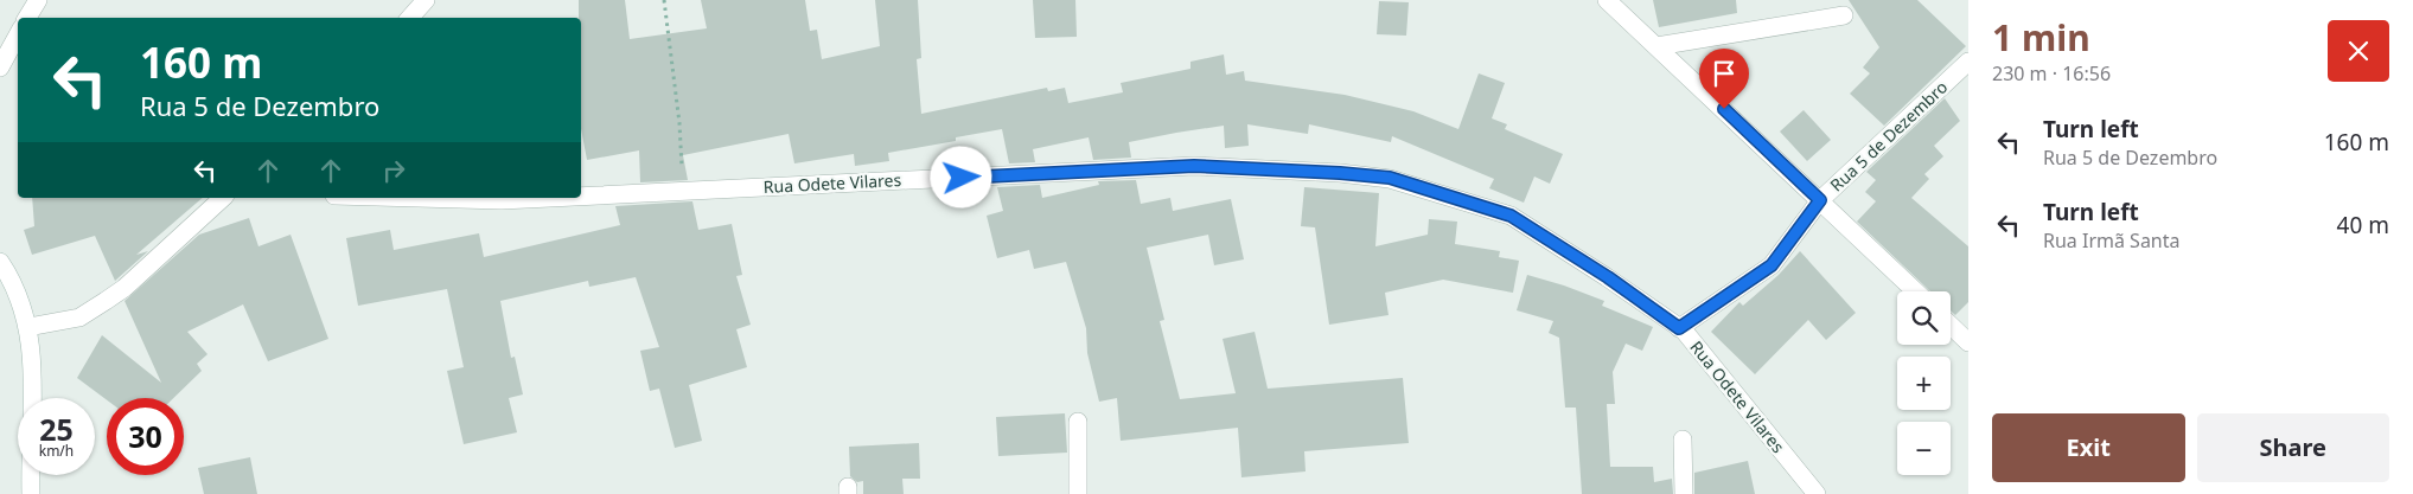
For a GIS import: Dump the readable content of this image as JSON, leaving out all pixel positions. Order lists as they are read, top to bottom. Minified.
{"streets":{"street":["Rua 5 de Dezembro","Rua Odete Vilares"]},"crossings":[["Rua 5 de Dezembro","Rua Odete Vilares"]],"page":{"heading":["1 min","230 m · 16:56"],"turn":["160 m","Rua 5 de Dezembro"],"list":[{"name":"Turn left","note":"Rua 5 de Dezembro","value":"160 m"},{"name":"Turn left","note":"Rua Irmã Santa","value":"40 m"}],"map_buttons":["+","−"],"speed":"25 km/h","limit":"30","buttons":["Exit","Share"]}}
